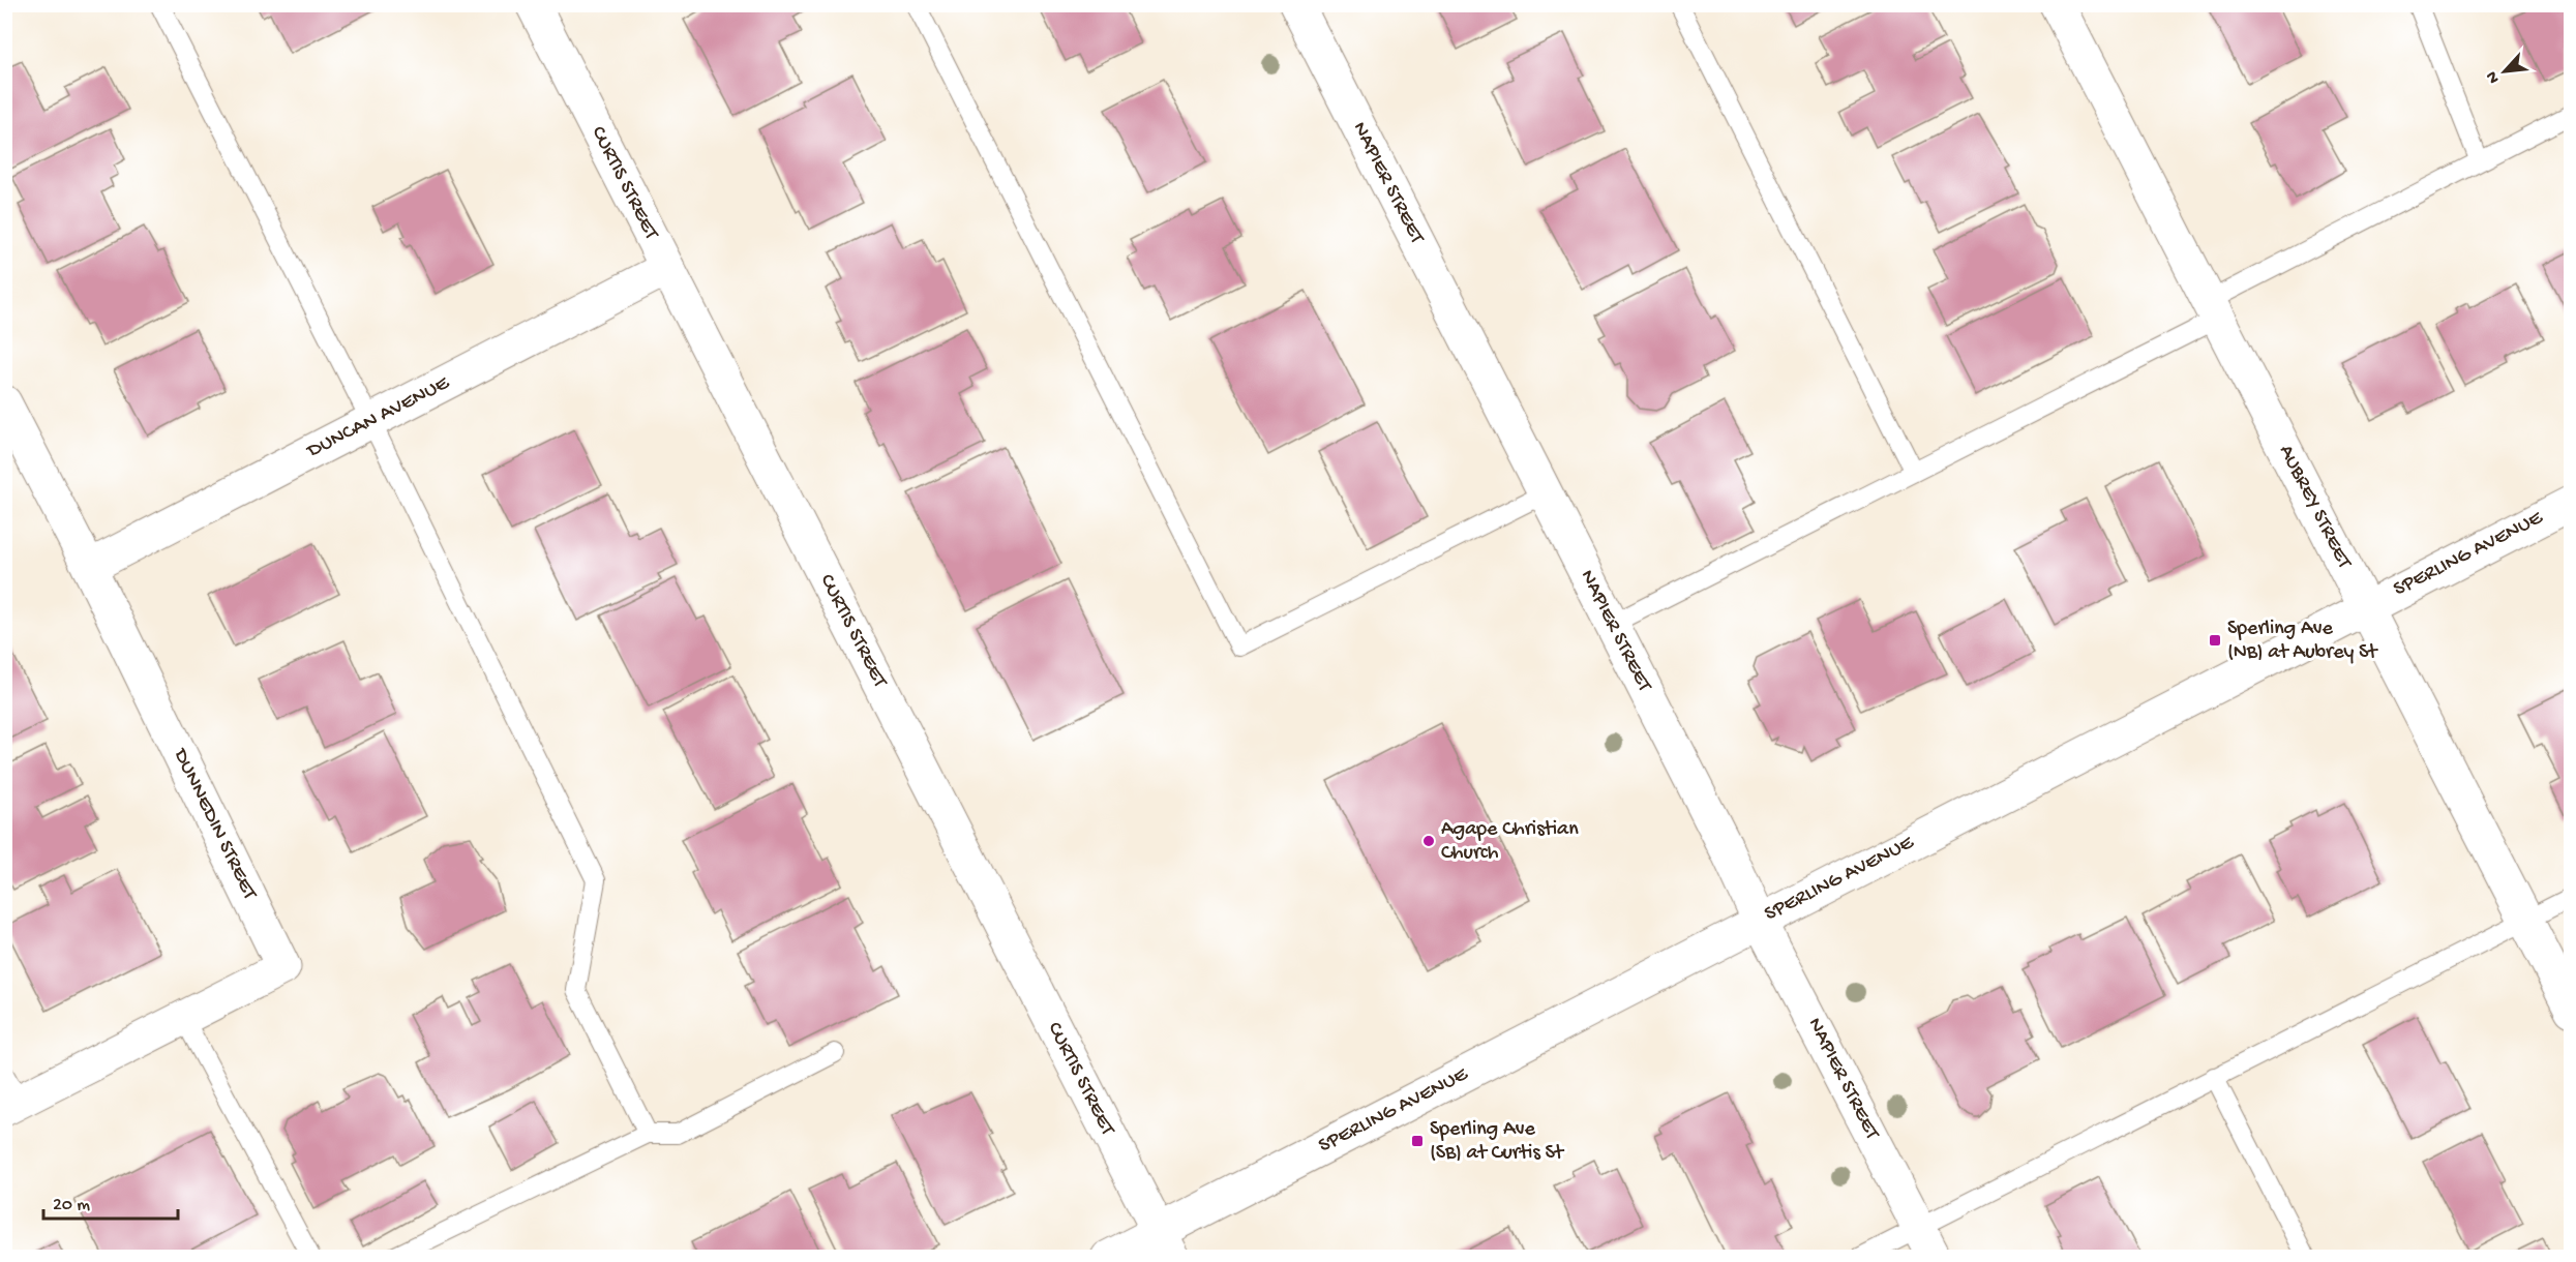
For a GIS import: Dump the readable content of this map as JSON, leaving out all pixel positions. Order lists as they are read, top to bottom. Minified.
{"streets":{"street":["CURTIS STREET","NAPIER STREET","DUNCAN AVENUE","AUBREY STREET","SPERLING AVENUE","DUNNEDIN STREET"]},"crossings":[["CURTIS STREET","DUNCAN AVENUE"],["CURTIS STREET","SPERLING AVENUE"],["NAPIER STREET","SPERLING AVENUE"],["DUNCAN AVENUE","DUNNEDIN STREET"],["AUBREY STREET","SPERLING AVENUE"]],"places":{"transit":["Sperling Ave (NB) at Aubrey St","Sperling Ave (SB) at Curtis St"],"other":["Agape Christian Church"]},"scale_bar":"20 m","north":"bottom left"}
